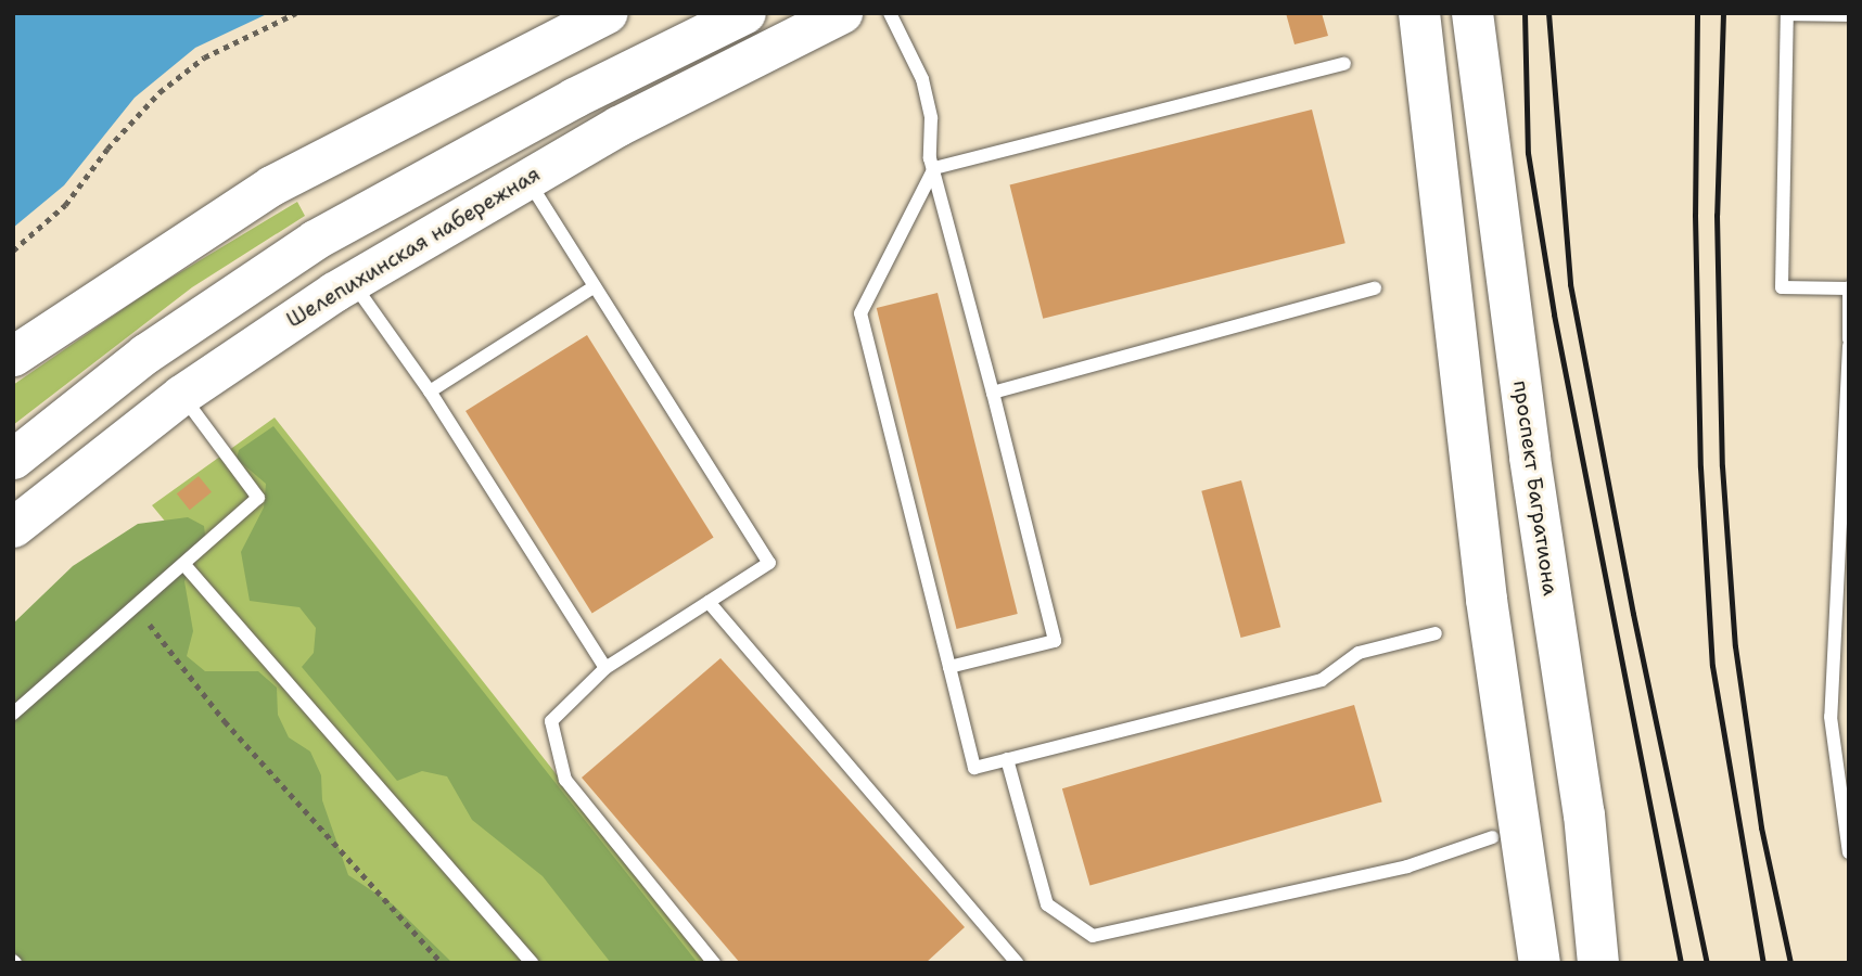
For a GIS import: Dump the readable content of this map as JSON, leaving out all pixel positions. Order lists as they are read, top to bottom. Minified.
{"streets":{"main road":["Шелепихинская набережная","проспект Багратиона"]}}
